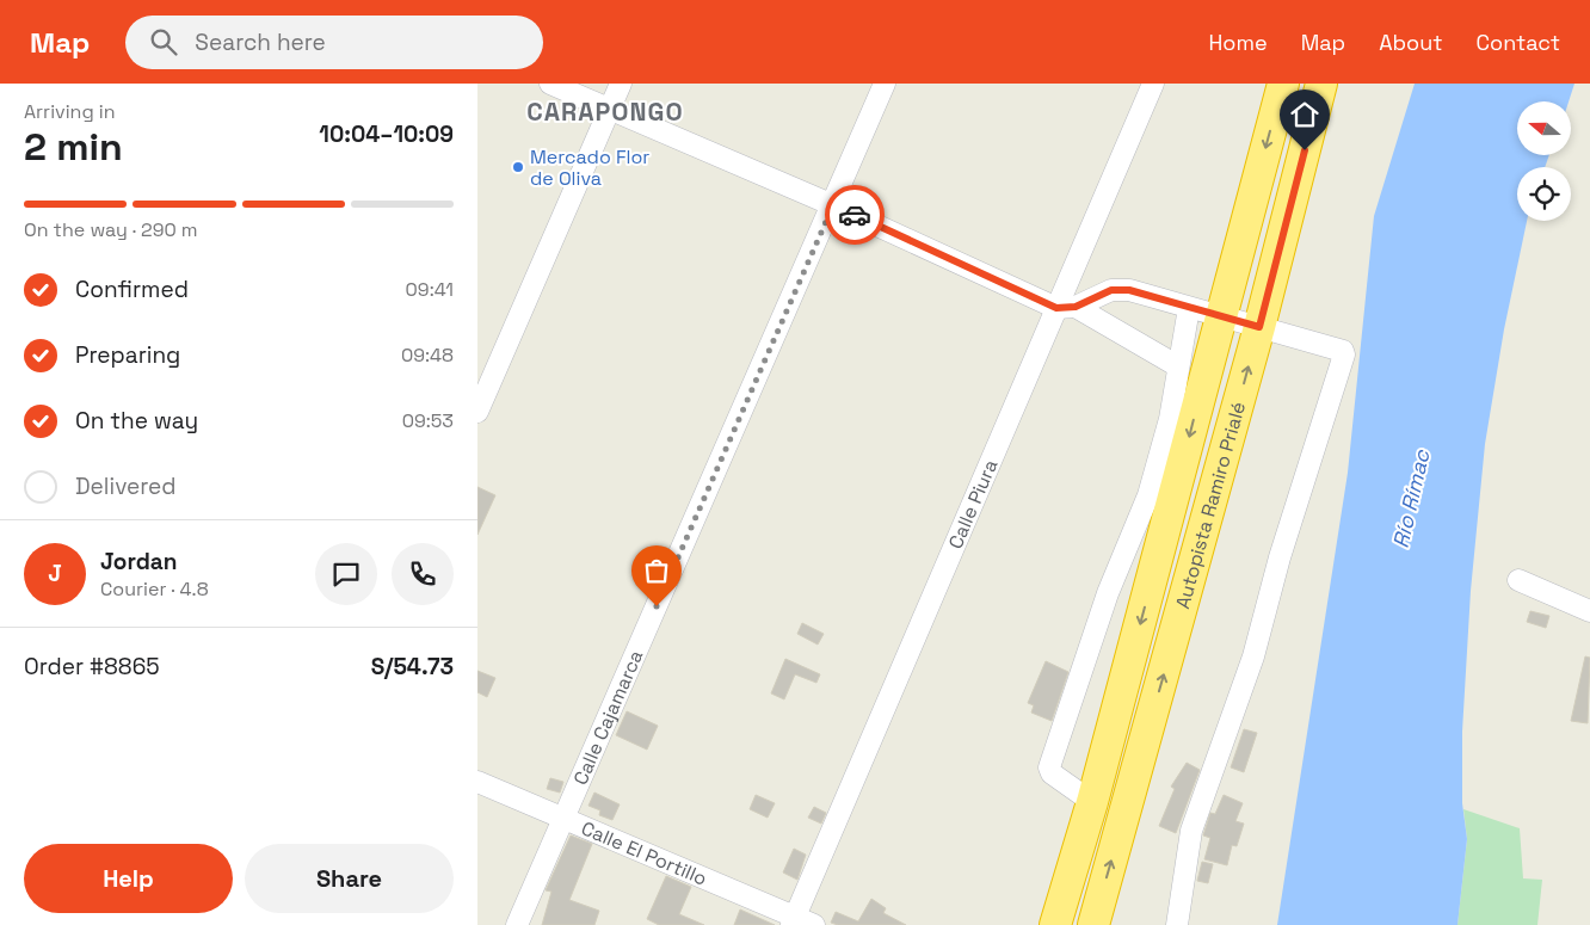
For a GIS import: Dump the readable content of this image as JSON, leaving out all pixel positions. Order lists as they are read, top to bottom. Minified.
{"streets":{"highway":["Autopista Ramiro Prialé"],"street":["Calle Piura","Calle Cajamarca","Calle El Portillo"]},"crossings":[["Calle Piura","Calle El Portillo"],["Calle Cajamarca","Calle El Portillo"]],"districts":["CARAPONGO"],"water":["Río Rímac"],"places":["Mercado Flor de Oliva"],"north":"left","page":{"header":"Map","search":"Search here","nav":["Home","Map","About","Contact"],"heading":["2 min","Arriving in","10:04–10:09"],"panel":["Jordan","Courier · 4.8","Order #8865","S/54.73"],"bar":"On the way · 290 m","list":[["Confirmed","09:41"],["Preparing","09:48"],["On the way","09:53"],"Delivered"],"round":"J","buttons":["Help","Share"]}}
